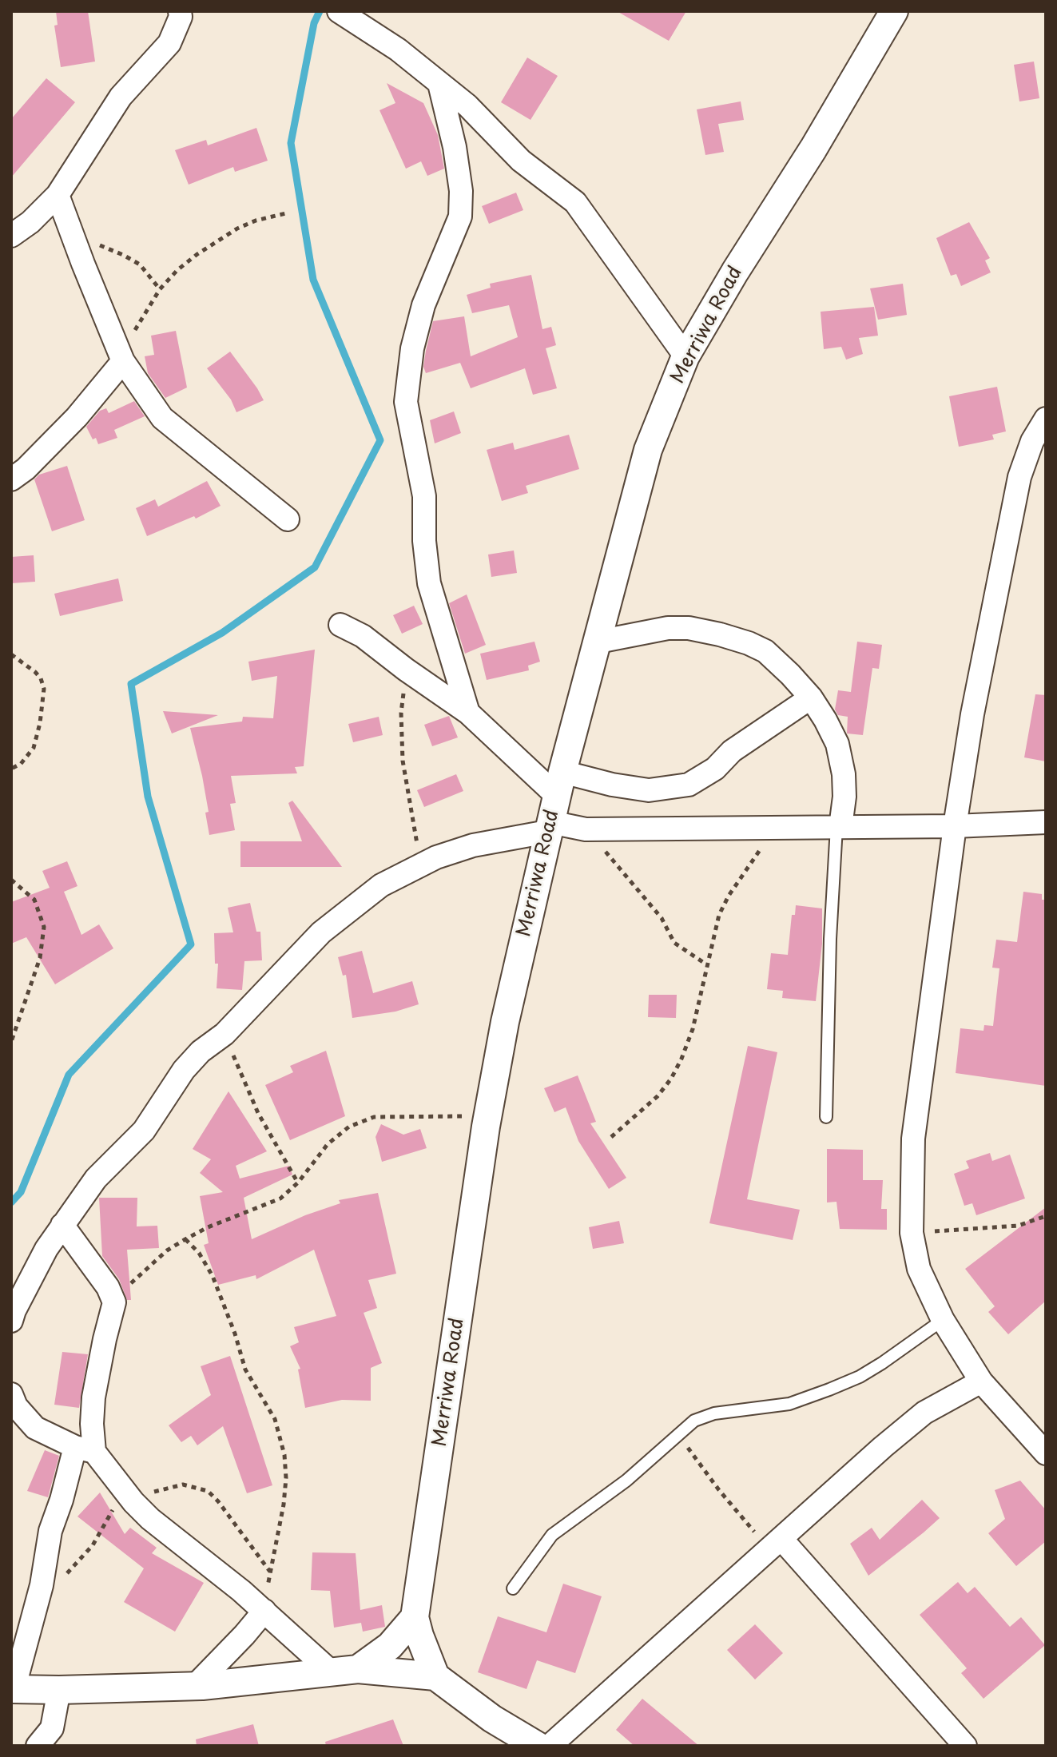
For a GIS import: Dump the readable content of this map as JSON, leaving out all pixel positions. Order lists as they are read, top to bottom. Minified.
{"streets":{"street":["Merriwa Road"]}}
